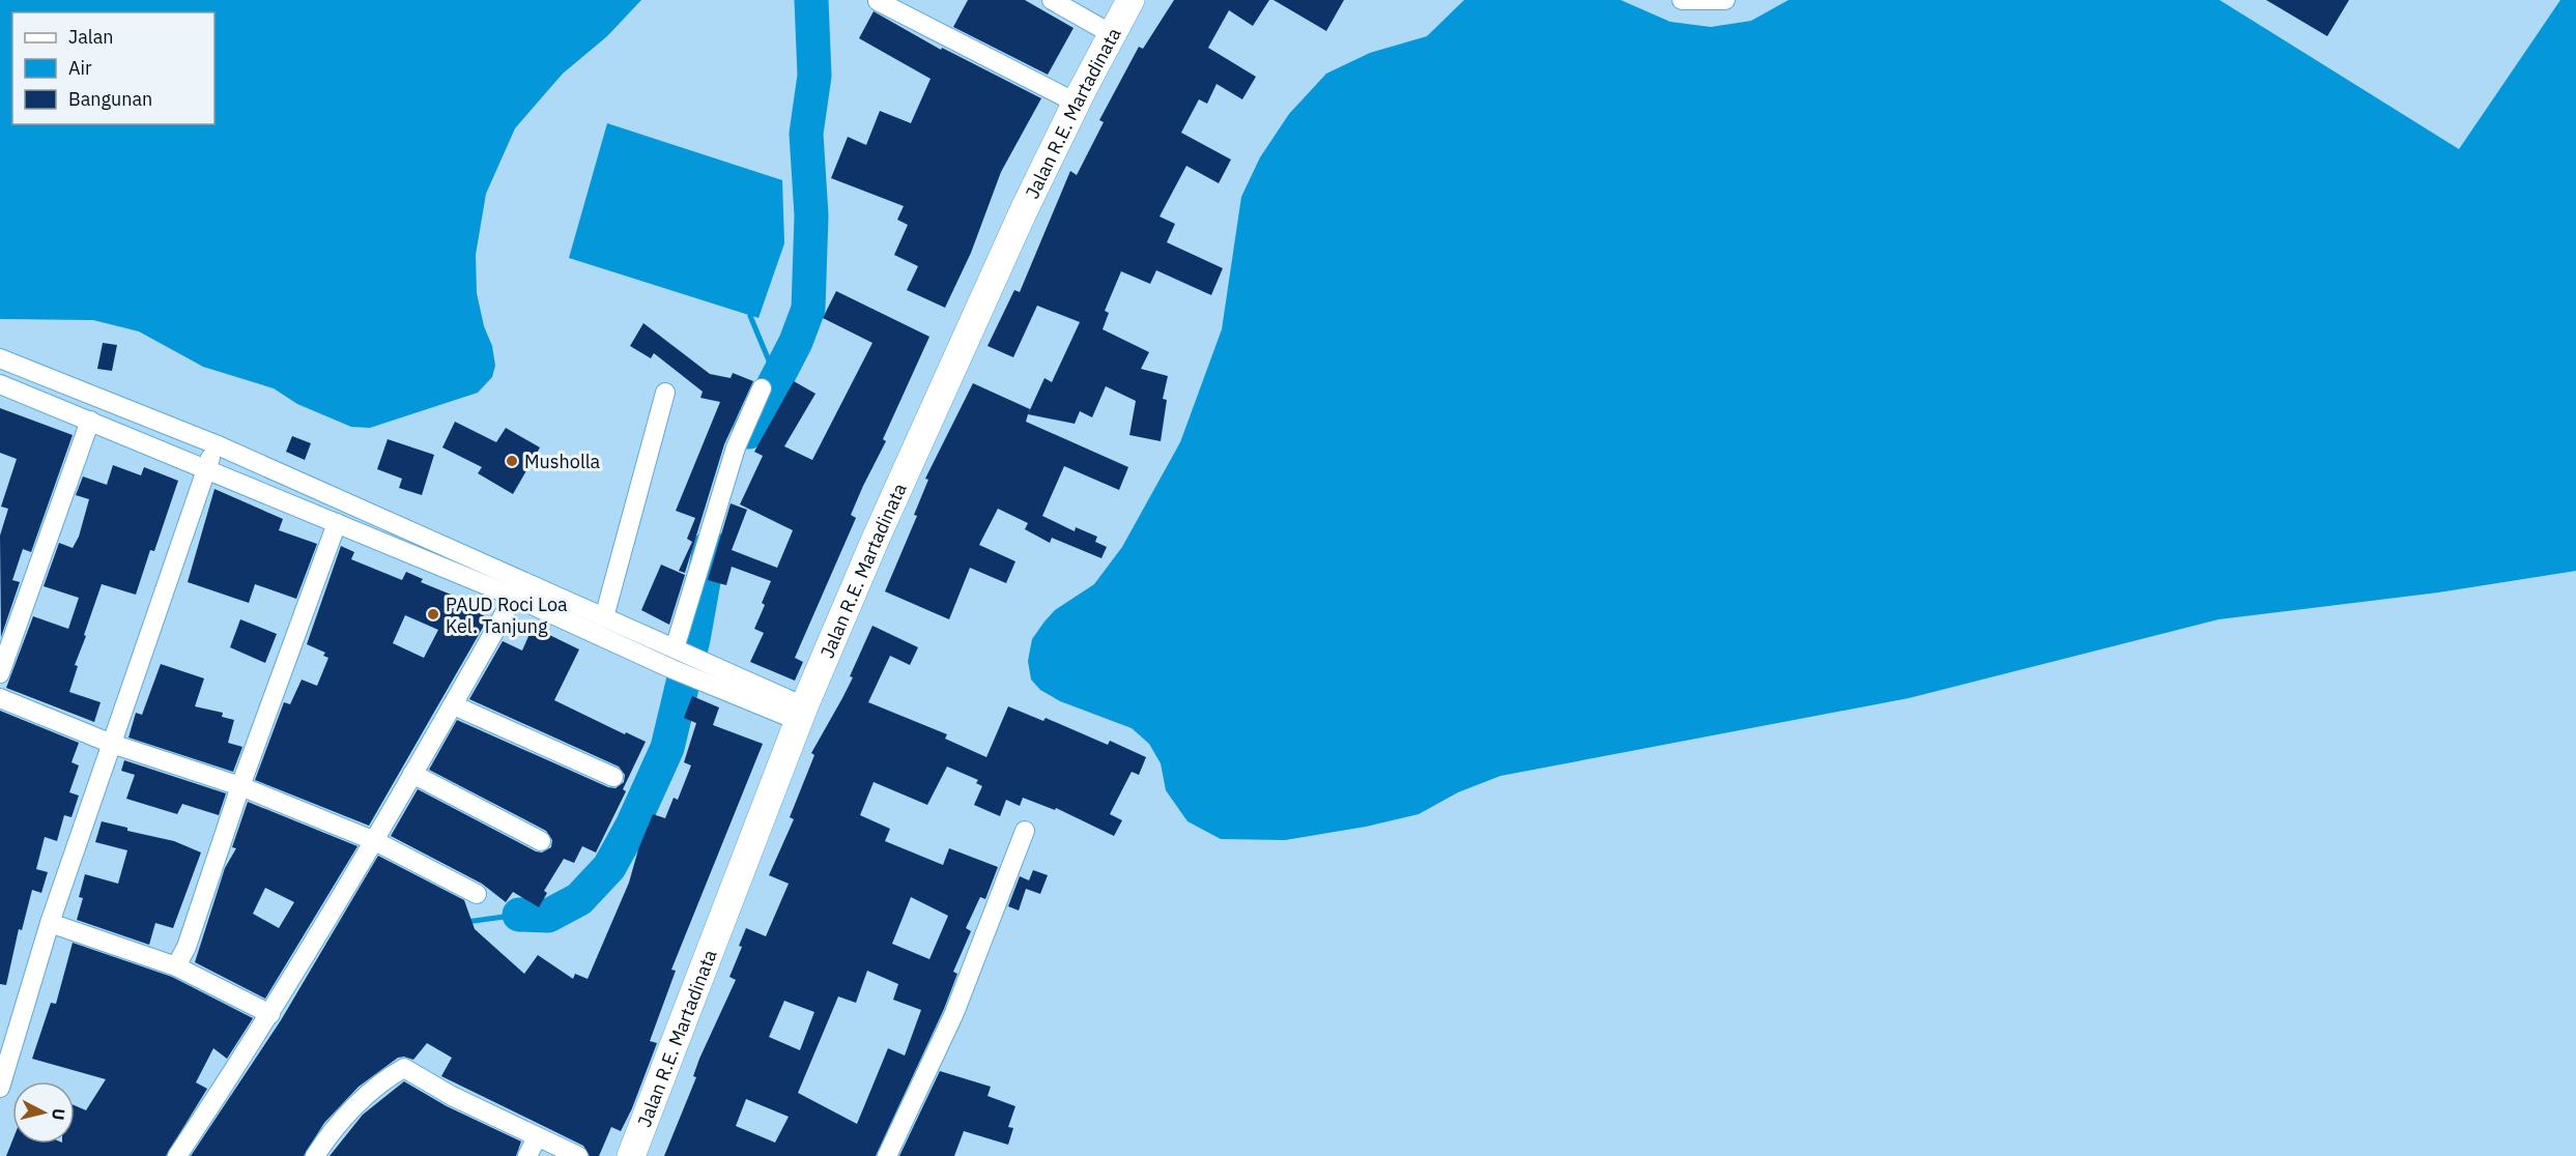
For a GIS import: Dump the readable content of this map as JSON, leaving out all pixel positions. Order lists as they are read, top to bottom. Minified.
{"streets":{"highway":["Jalan R.E. Martadinata"]},"places":["Musholla","PAUD Roci Loa Kel. Tanjung"],"legend":["Jalan","Air","Bangunan"],"north":"right"}
